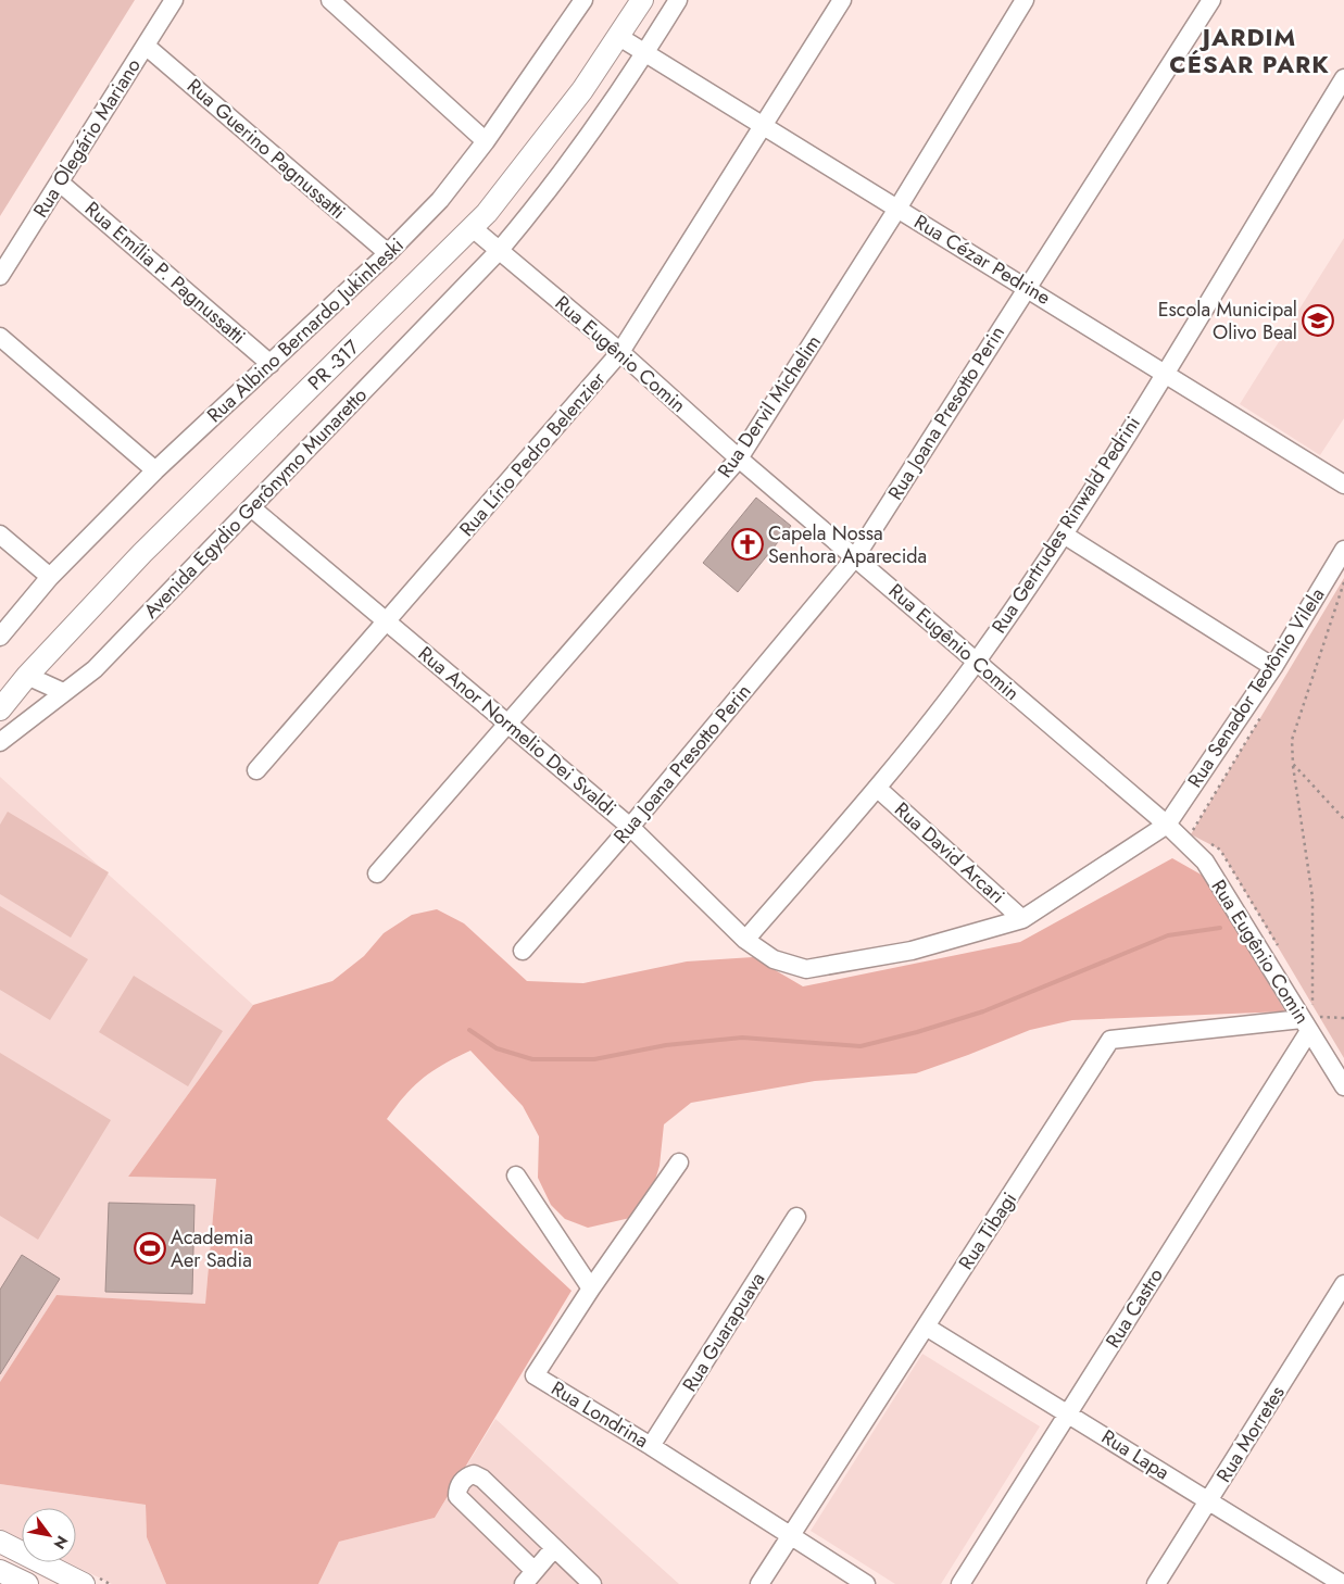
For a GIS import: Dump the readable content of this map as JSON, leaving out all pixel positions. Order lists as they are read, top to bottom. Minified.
{"streets":{"main road":["PR -317"],"street":["Rua Olegário Mariano","Rua Guerino Pagnussatti","Rua Cézar Pedrine","Rua Emília P. Pagnussatti","Rua Albino Bernardo Jukinheski","Rua Eugênio Comin","Rua Dervil Michelim","Rua Joana Presotto Perin","Rua Lírio Pedro Belenzier","Avenida Egydio Gerônymo Munaretto","Rua Gertrudes Rinwald Pedrini","Rua Senador Teotônio Vilela","Rua Anor Normelio Dei Svaldi","Rua David Arcari","Rua Tibagi","Rua Castro","Rua Guarapuava","Rua Londrina","Rua Morretes","Rua Lapa"]},"crossings":[["Rua Olegário Mariano","Rua Guerino Pagnussatti"],["Rua Olegário Mariano","Rua Emília P. Pagnussatti"],["Rua Guerino Pagnussatti","Rua Albino Bernardo Jukinheski"],["Rua Cézar Pedrine","PR -317"],["Rua Cézar Pedrine","Rua Dervil Michelim"],["Rua Cézar Pedrine","Rua Joana Presotto Perin"],["Rua Cézar Pedrine","Rua Lírio Pedro Belenzier"],["Rua Cézar Pedrine","Avenida Egydio Gerônymo Munaretto"],["Rua Cézar Pedrine","Rua Gertrudes Rinwald Pedrini"],["Rua Emília P. Pagnussatti","Rua Albino Bernardo Jukinheski"],["Rua Eugênio Comin","PR -317"],["Rua Eugênio Comin","Rua Dervil Michelim"],["Rua Eugênio Comin","Rua Joana Presotto Perin"],["Rua Eugênio Comin","Rua Lírio Pedro Belenzier"],["Rua Eugênio Comin","Avenida Egydio Gerônymo Munaretto"],["Rua Eugênio Comin","Rua Gertrudes Rinwald Pedrini"],["Rua Eugênio Comin","Rua Senador Teotônio Vilela"],["Rua Eugênio Comin","Rua Anor Normelio Dei Svaldi"],["Rua Eugênio Comin","Rua Tibagi"],["Rua Eugênio Comin","Rua Castro"],["Rua Dervil Michelim","Rua Anor Normelio Dei Svaldi"],["Rua Joana Presotto Perin","Rua Anor Normelio Dei Svaldi"],["Rua Lírio Pedro Belenzier","Rua Anor Normelio Dei Svaldi"],["Avenida Egydio Gerônymo Munaretto","Rua Anor Normelio Dei Svaldi"],["Rua Gertrudes Rinwald Pedrini","Rua Anor Normelio Dei Svaldi"],["Rua Gertrudes Rinwald Pedrini","Rua David Arcari"],["Rua Senador Teotônio Vilela","Rua Anor Normelio Dei Svaldi"],["Rua Anor Normelio Dei Svaldi","Rua David Arcari"],["Rua Tibagi","Rua Castro"],["Rua Tibagi","Rua Londrina"],["Rua Tibagi","Rua Lapa"],["Rua Castro","Rua Lapa"],["Rua Guarapuava","Rua Londrina"],["Rua Morretes","Rua Lapa"]],"districts":["JARDIM CÉSAR PARK"],"places":{"school or university":["Escola Municipal Olivo Beal"],"church":["Capela Nossa Senhora Aparecida"],"sports":["Academia Aer Sadia"]},"north":"bottom right"}
